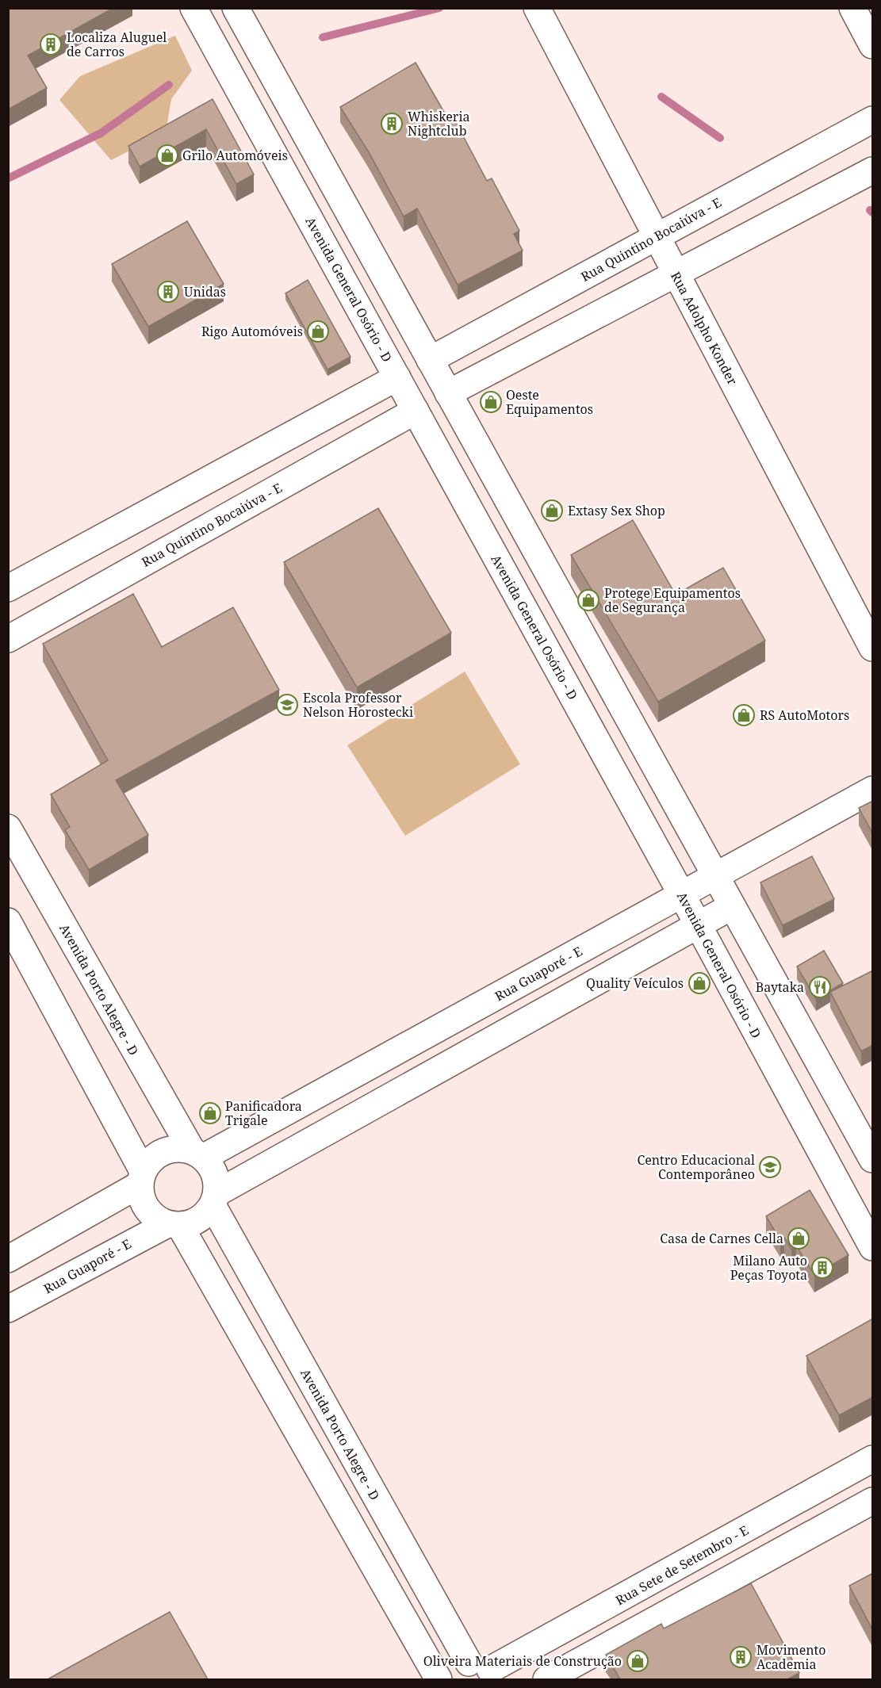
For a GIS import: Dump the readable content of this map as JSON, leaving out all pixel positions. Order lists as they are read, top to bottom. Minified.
{"streets":{"street":["Rua Quintino Bocaiúva - E","Avenida General Osório - D","Rua Adolpho Konder","Rua Guaporé - E","Avenida Porto Alegre - D","Rua Sete de Setembro - E"]},"crossings":[["Rua Quintino Bocaiúva - E","Avenida General Osório - D"],["Rua Quintino Bocaiúva - E","Rua Adolpho Konder"],["Avenida General Osório - D","Rua Guaporé - E"],["Rua Guaporé - E","Avenida Porto Alegre - D"],["Avenida Porto Alegre - D","Rua Sete de Setembro - E"]],"places":{"building":["Localiza Aluguel de Carros","Whiskeria Nightclub","Unidas","Milano Auto Peças Toyota","Movimento Academia"],"shop":["Grilo Automóveis","Rigo Automóveis","Oeste Equipamentos","Extasy Sex Shop","Protege Equipamentos de Segurança","RS AutoMotors","Quality Veículos","Panificadora Trigale","Casa de Carnes Cella","Oliveira Materiais de Construção"],"school or university":["Escola Professor Nelson Horostecki","Centro Educacional Contemporâneo"],"restaurant":["Baytaka"]}}
